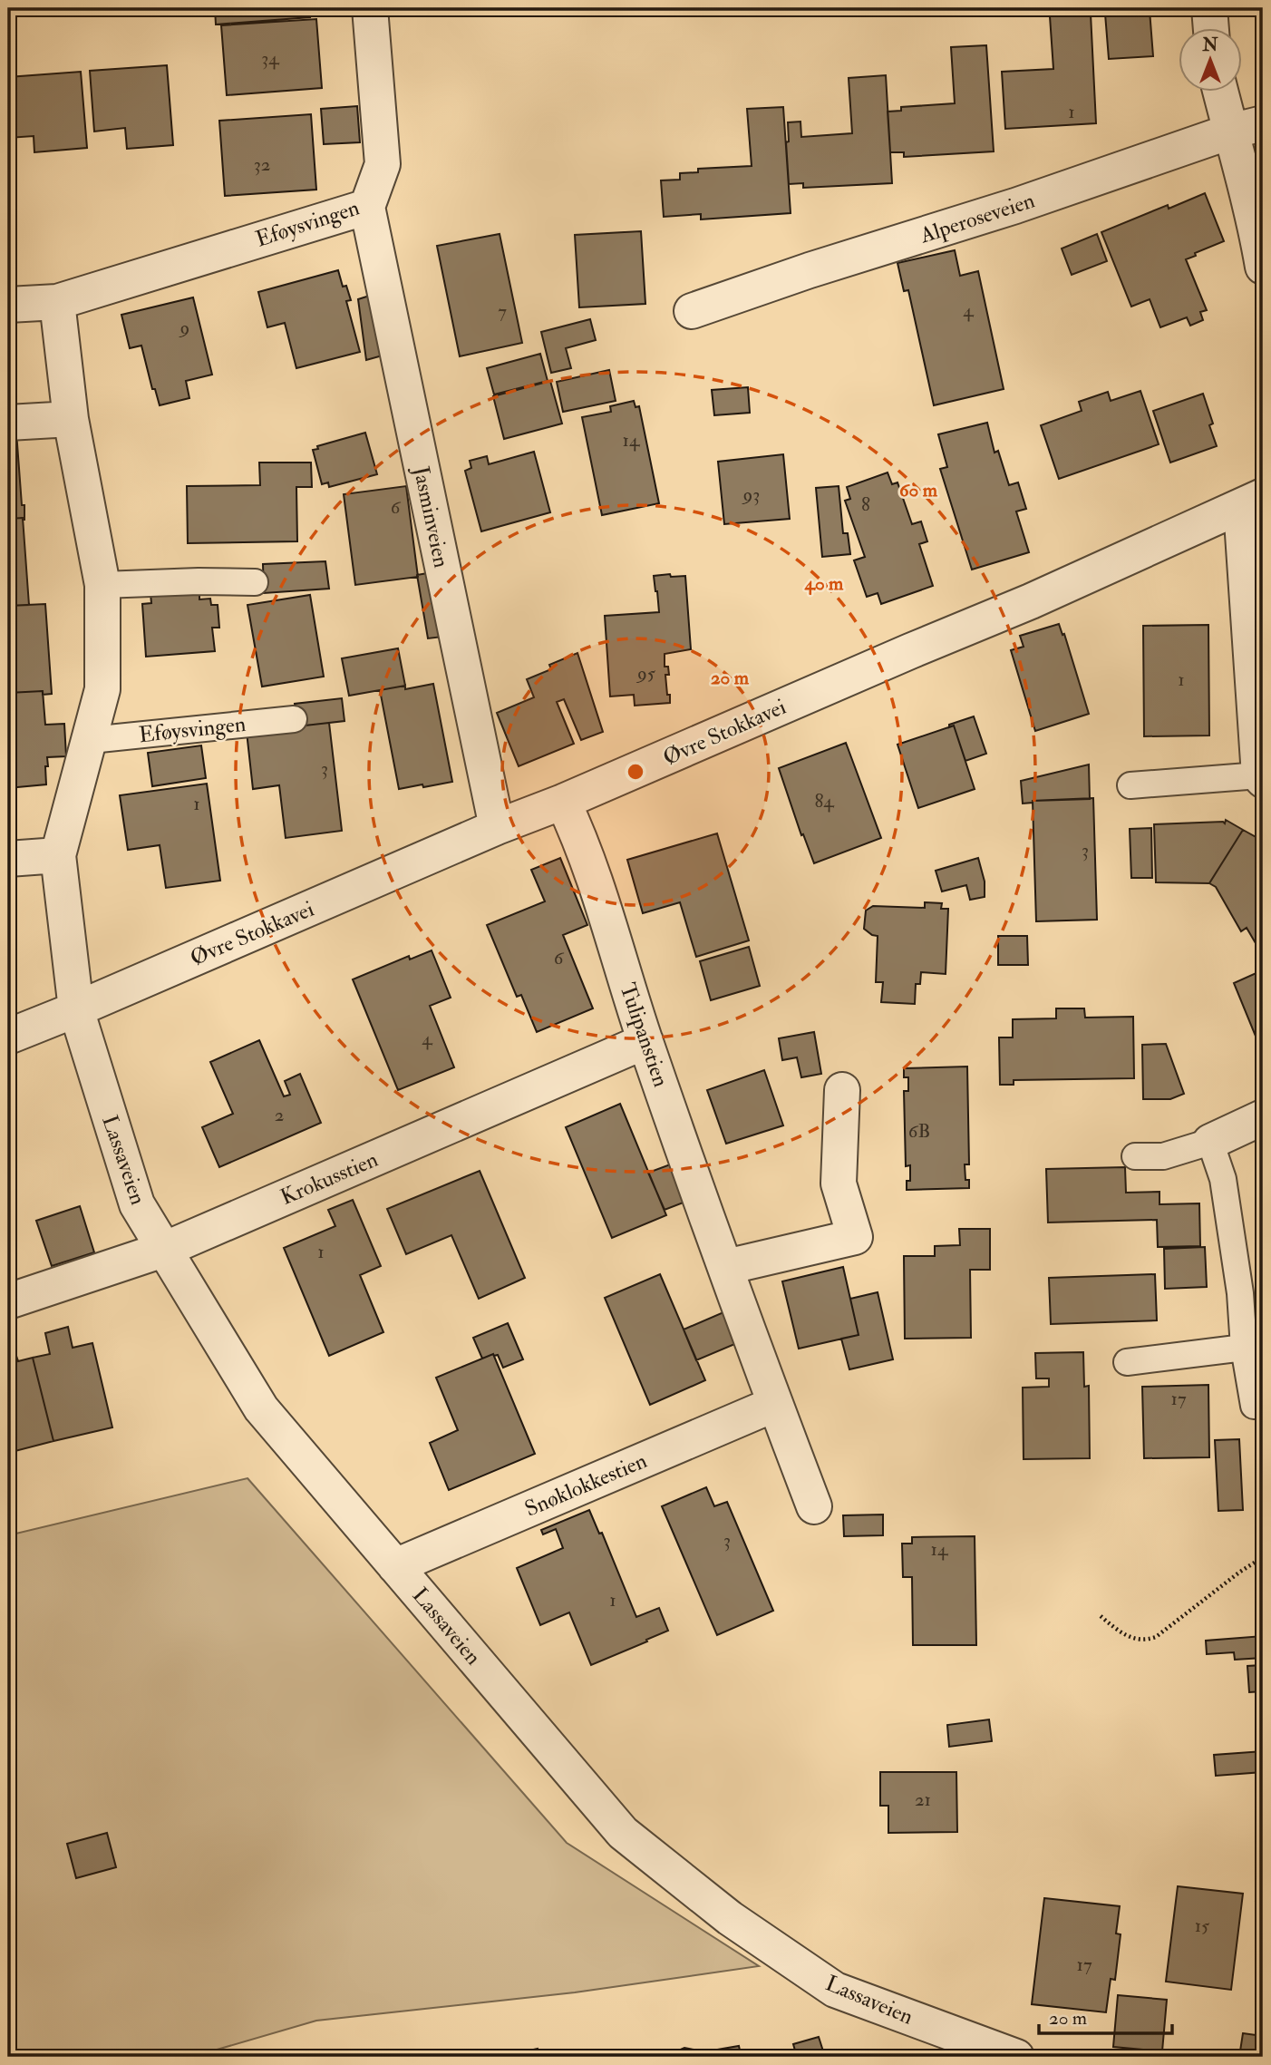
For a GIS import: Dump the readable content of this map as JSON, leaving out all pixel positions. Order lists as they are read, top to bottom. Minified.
{"streets":{"street":["Alperoseveien","Eføysvingen","Jasminveien","Øvre Stokkavei","Tulipanstien","Lassaveien","Krokusstien","Snøklokkestien"]},"crossings":[["Eføysvingen","Jasminveien"],["Jasminveien","Øvre Stokkavei"],["Øvre Stokkavei","Tulipanstien"],["Øvre Stokkavei","Lassaveien"],["Tulipanstien","Krokusstien"],["Tulipanstien","Snøklokkestien"],["Lassaveien","Krokusstien"],["Lassaveien","Snøklokkestien"]],"house_numbers":["34","1","32","4","7","9","14","93","8","6","95","1","3","84","1","3","6","4","2","6B","1","17","3","14","1","21","15","17"],"scale_bar":"20 m","north":"top","rings":["60 m","40 m","20 m"]}
